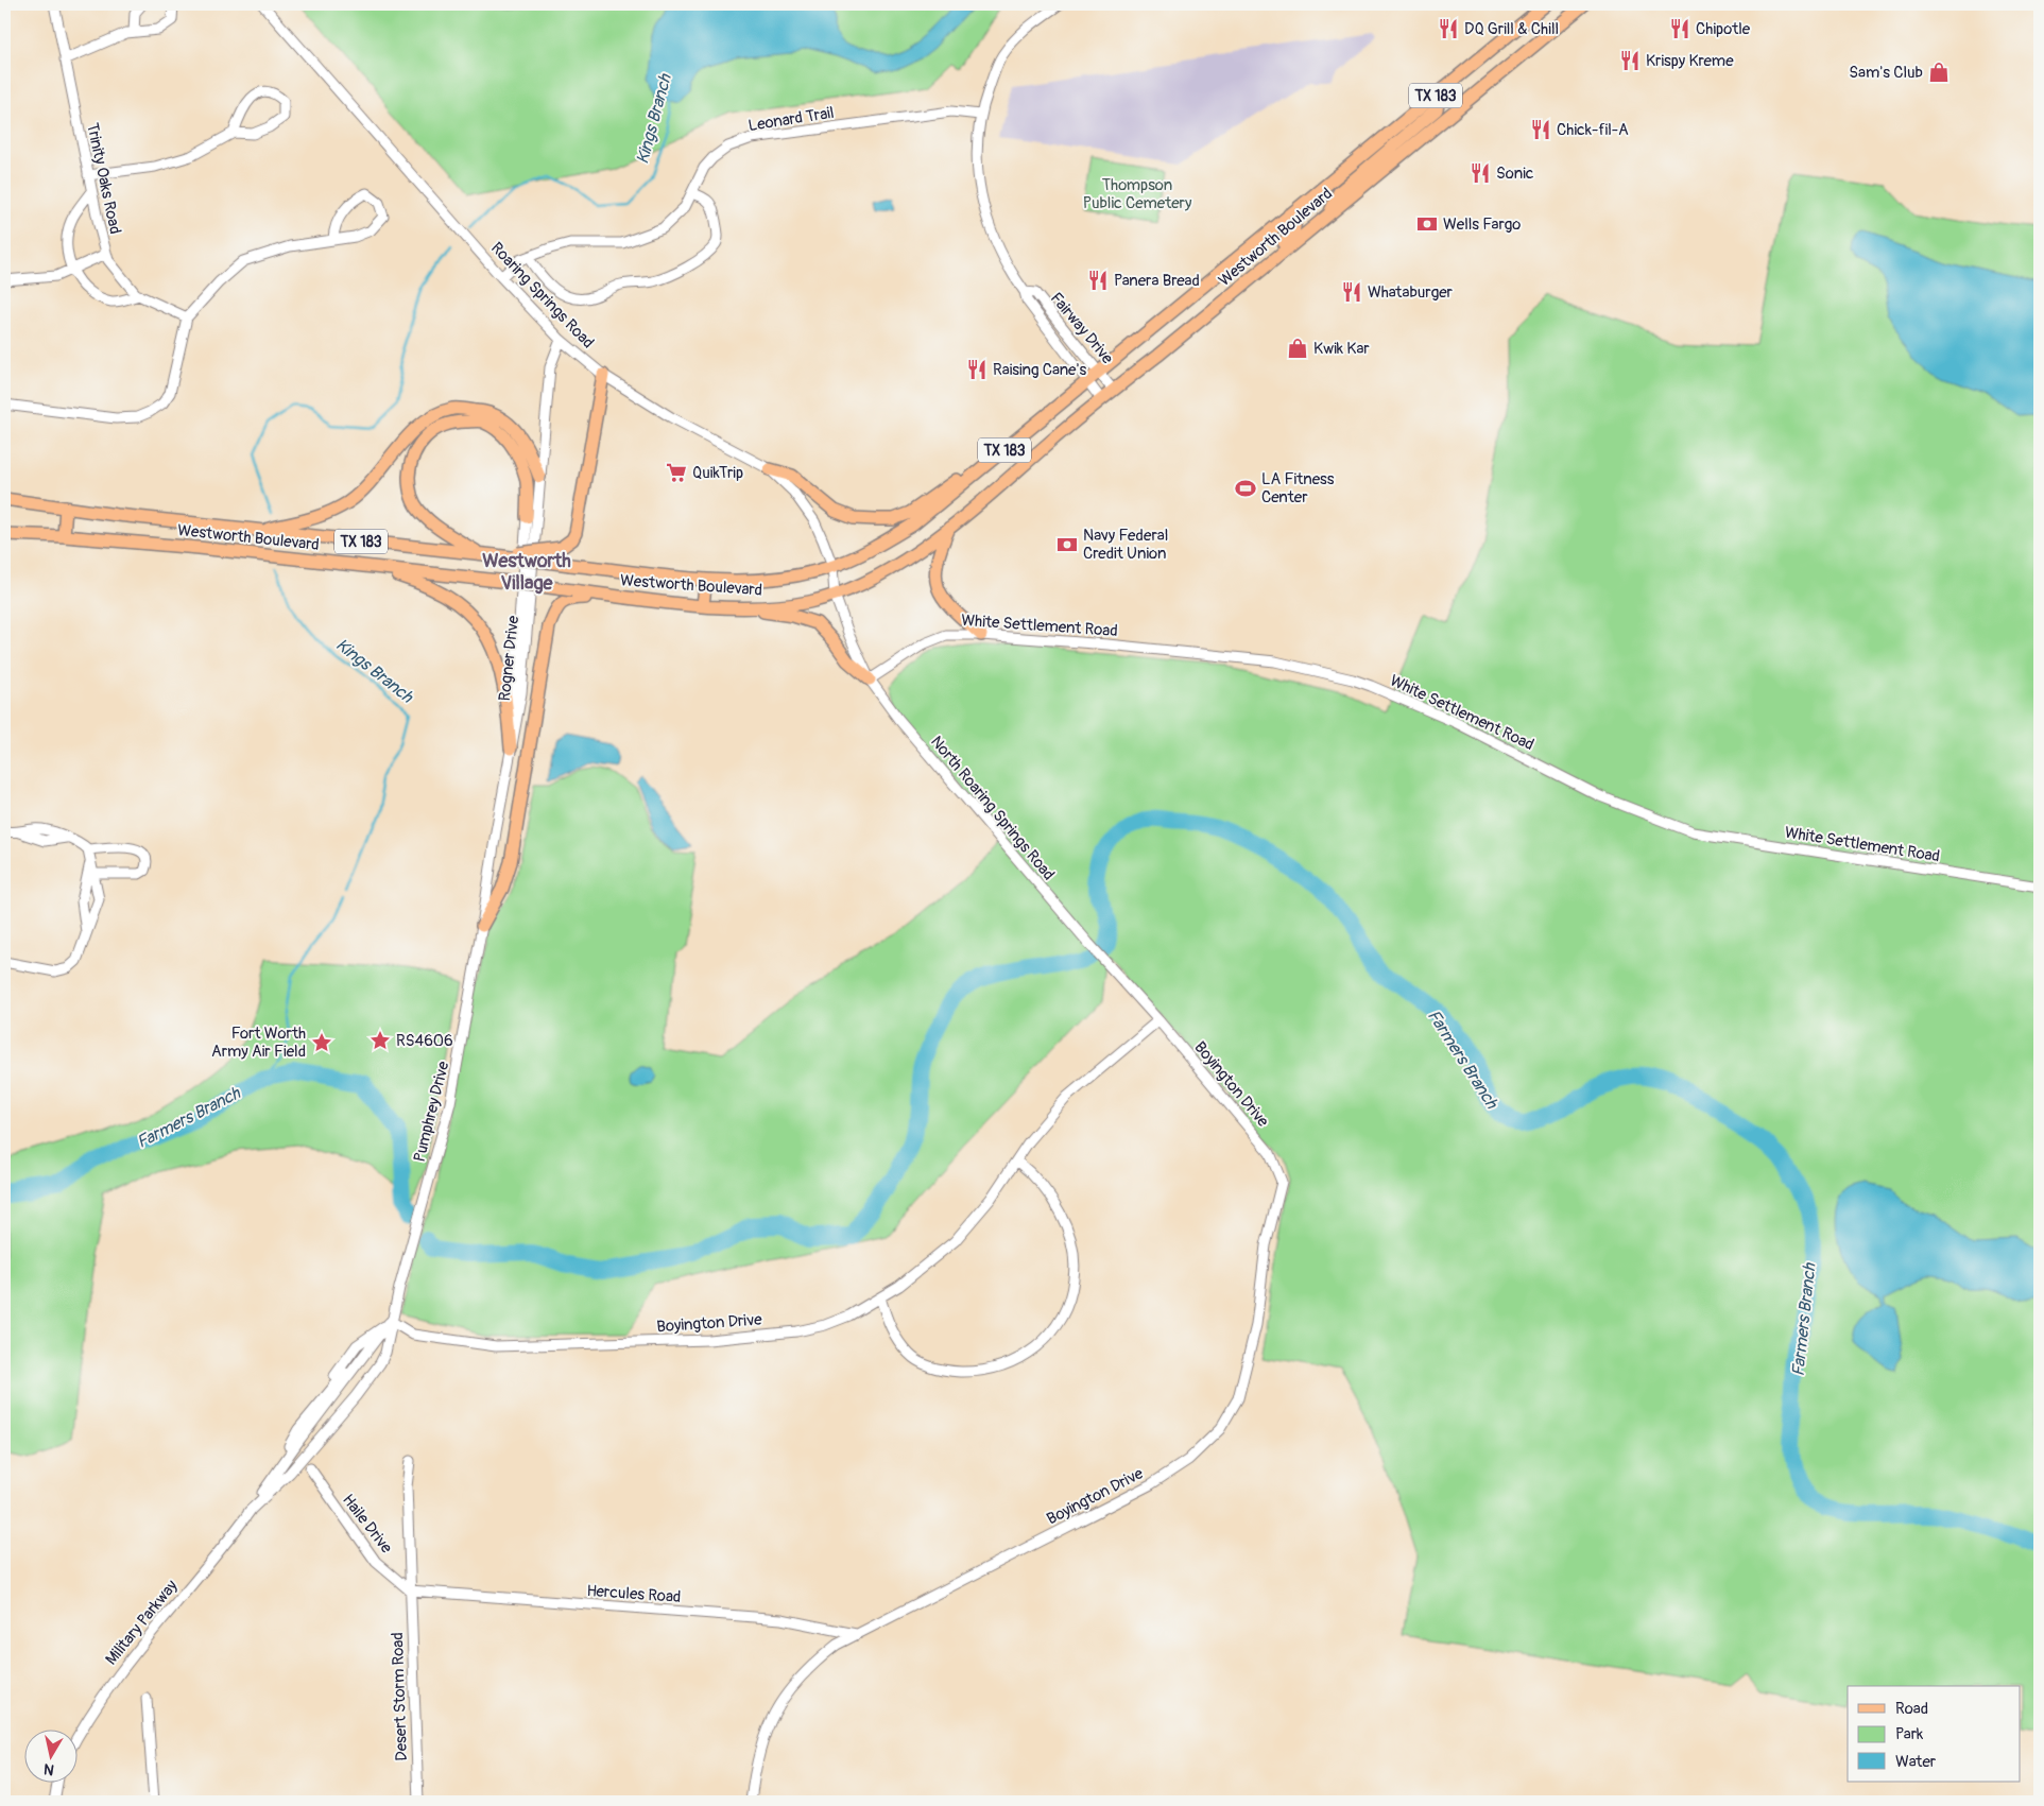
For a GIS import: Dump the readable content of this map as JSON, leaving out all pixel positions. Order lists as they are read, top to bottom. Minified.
{"streets":{"main road":["TX 183","Westworth Boulevard"],"street":["Leonard Trail","Trinity Oaks Road","Roaring Springs Road","Fairway Drive","White Settlement Road","Rogner Drive","North Roaring Springs Road","Boyington Drive","Pumphrey Drive","Haile Drive","Hercules Road","Military Parkway","Desert Storm Road"]},"crossings":[["Leonard Trail","Roaring Springs Road"],["Leonard Trail","Fairway Drive"],["Westworth Boulevard","Roaring Springs Road"],["Westworth Boulevard","Fairway Drive"],["Westworth Boulevard","North Roaring Springs Road"],["Roaring Springs Road","Rogner Drive"],["Roaring Springs Road","North Roaring Springs Road"],["White Settlement Road","North Roaring Springs Road"],["Rogner Drive","Pumphrey Drive"],["North Roaring Springs Road","Boyington Drive"],["Boyington Drive","Pumphrey Drive"],["Boyington Drive","Hercules Road"],["Boyington Drive","Military Parkway"],["Pumphrey Drive","Military Parkway"],["Haile Drive","Hercules Road"],["Haile Drive","Desert Storm Road"],["Hercules Road","Desert Storm Road"]],"districts":["Westworth Village"],"water":["Kings Branch","Farmers Branch"],"parks":["Thompson Public Cemetery"],"places":{"restaurant":["DQ Grill & Chill","Chipotle","Krispy Kreme","Chick-fil-A","Sonic","Panera Bread","Whataburger","Raising Cane's"],"shop":["Sam's Club","Kwik Kar"],"bank":["Wells Fargo","Navy Federal Credit Union"],"supermarket":["QuikTrip"],"sports":["LA Fitness Center"],"place":["RS4606","Fort Worth Army Air Field"]},"legend":["Road","Park","Water"],"north":"bottom"}
